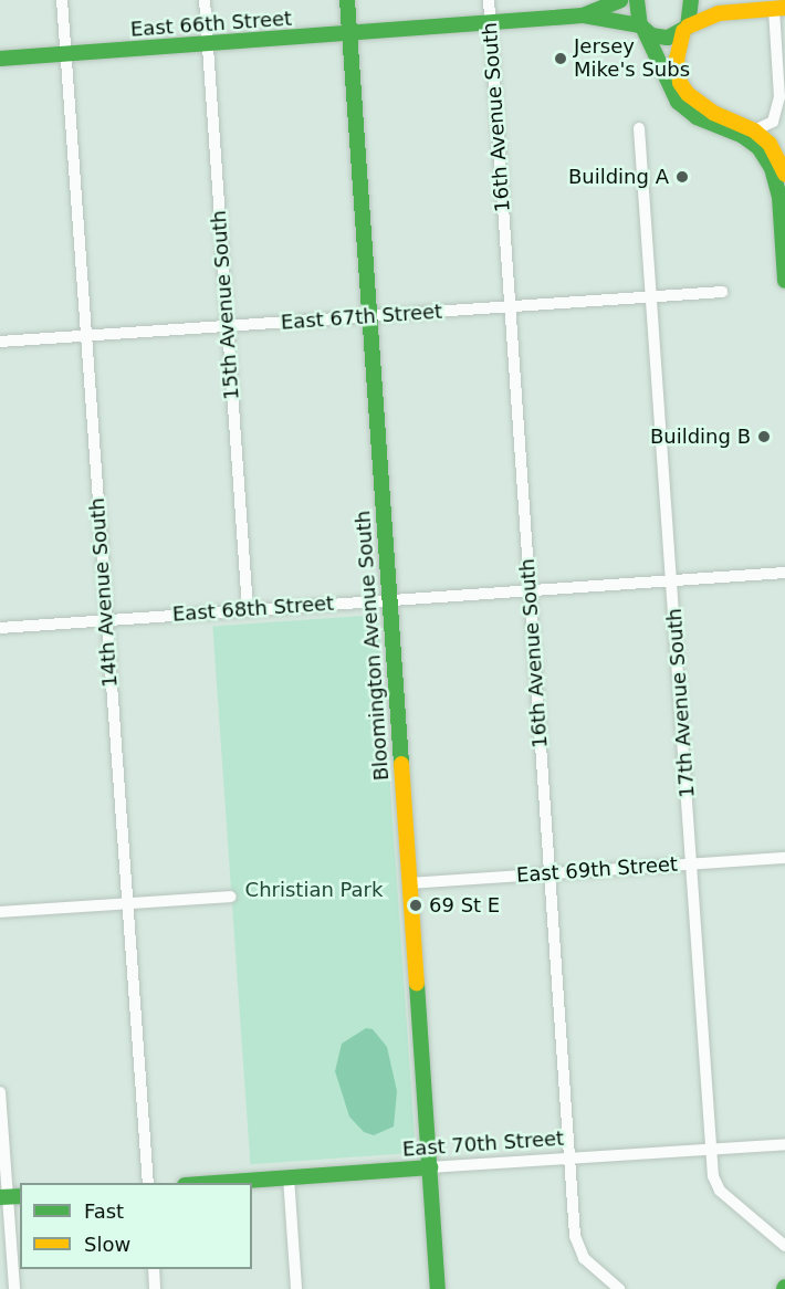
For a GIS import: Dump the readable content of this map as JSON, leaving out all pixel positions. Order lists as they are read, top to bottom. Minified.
{"streets":{"street":["East 66th Street","16th Avenue South","15th Avenue South","East 67th Street","14th Avenue South","East 68th Street","Bloomington Avenue South","17th Avenue South","East 69th Street","East 70th Street"]},"crossings":[["East 66th Street","16th Avenue South"],["East 66th Street","15th Avenue South"],["East 66th Street","14th Avenue South"],["East 66th Street","Bloomington Avenue South"],["16th Avenue South","East 67th Street"],["16th Avenue South","East 68th Street"],["16th Avenue South","East 69th Street"],["16th Avenue South","East 70th Street"],["15th Avenue South","East 67th Street"],["15th Avenue South","East 68th Street"],["East 67th Street","14th Avenue South"],["East 67th Street","Bloomington Avenue South"],["East 67th Street","17th Avenue South"],["14th Avenue South","East 68th Street"],["East 68th Street","Bloomington Avenue South"],["East 68th Street","17th Avenue South"],["Bloomington Avenue South","East 69th Street"],["Bloomington Avenue South","East 70th Street"],["17th Avenue South","East 69th Street"],["17th Avenue South","East 70th Street"]],"parks":["Christian Park"],"places":["Jersey Mike's Subs","Building A","Building B","69 St E"],"legend":["Fast","Slow"]}
